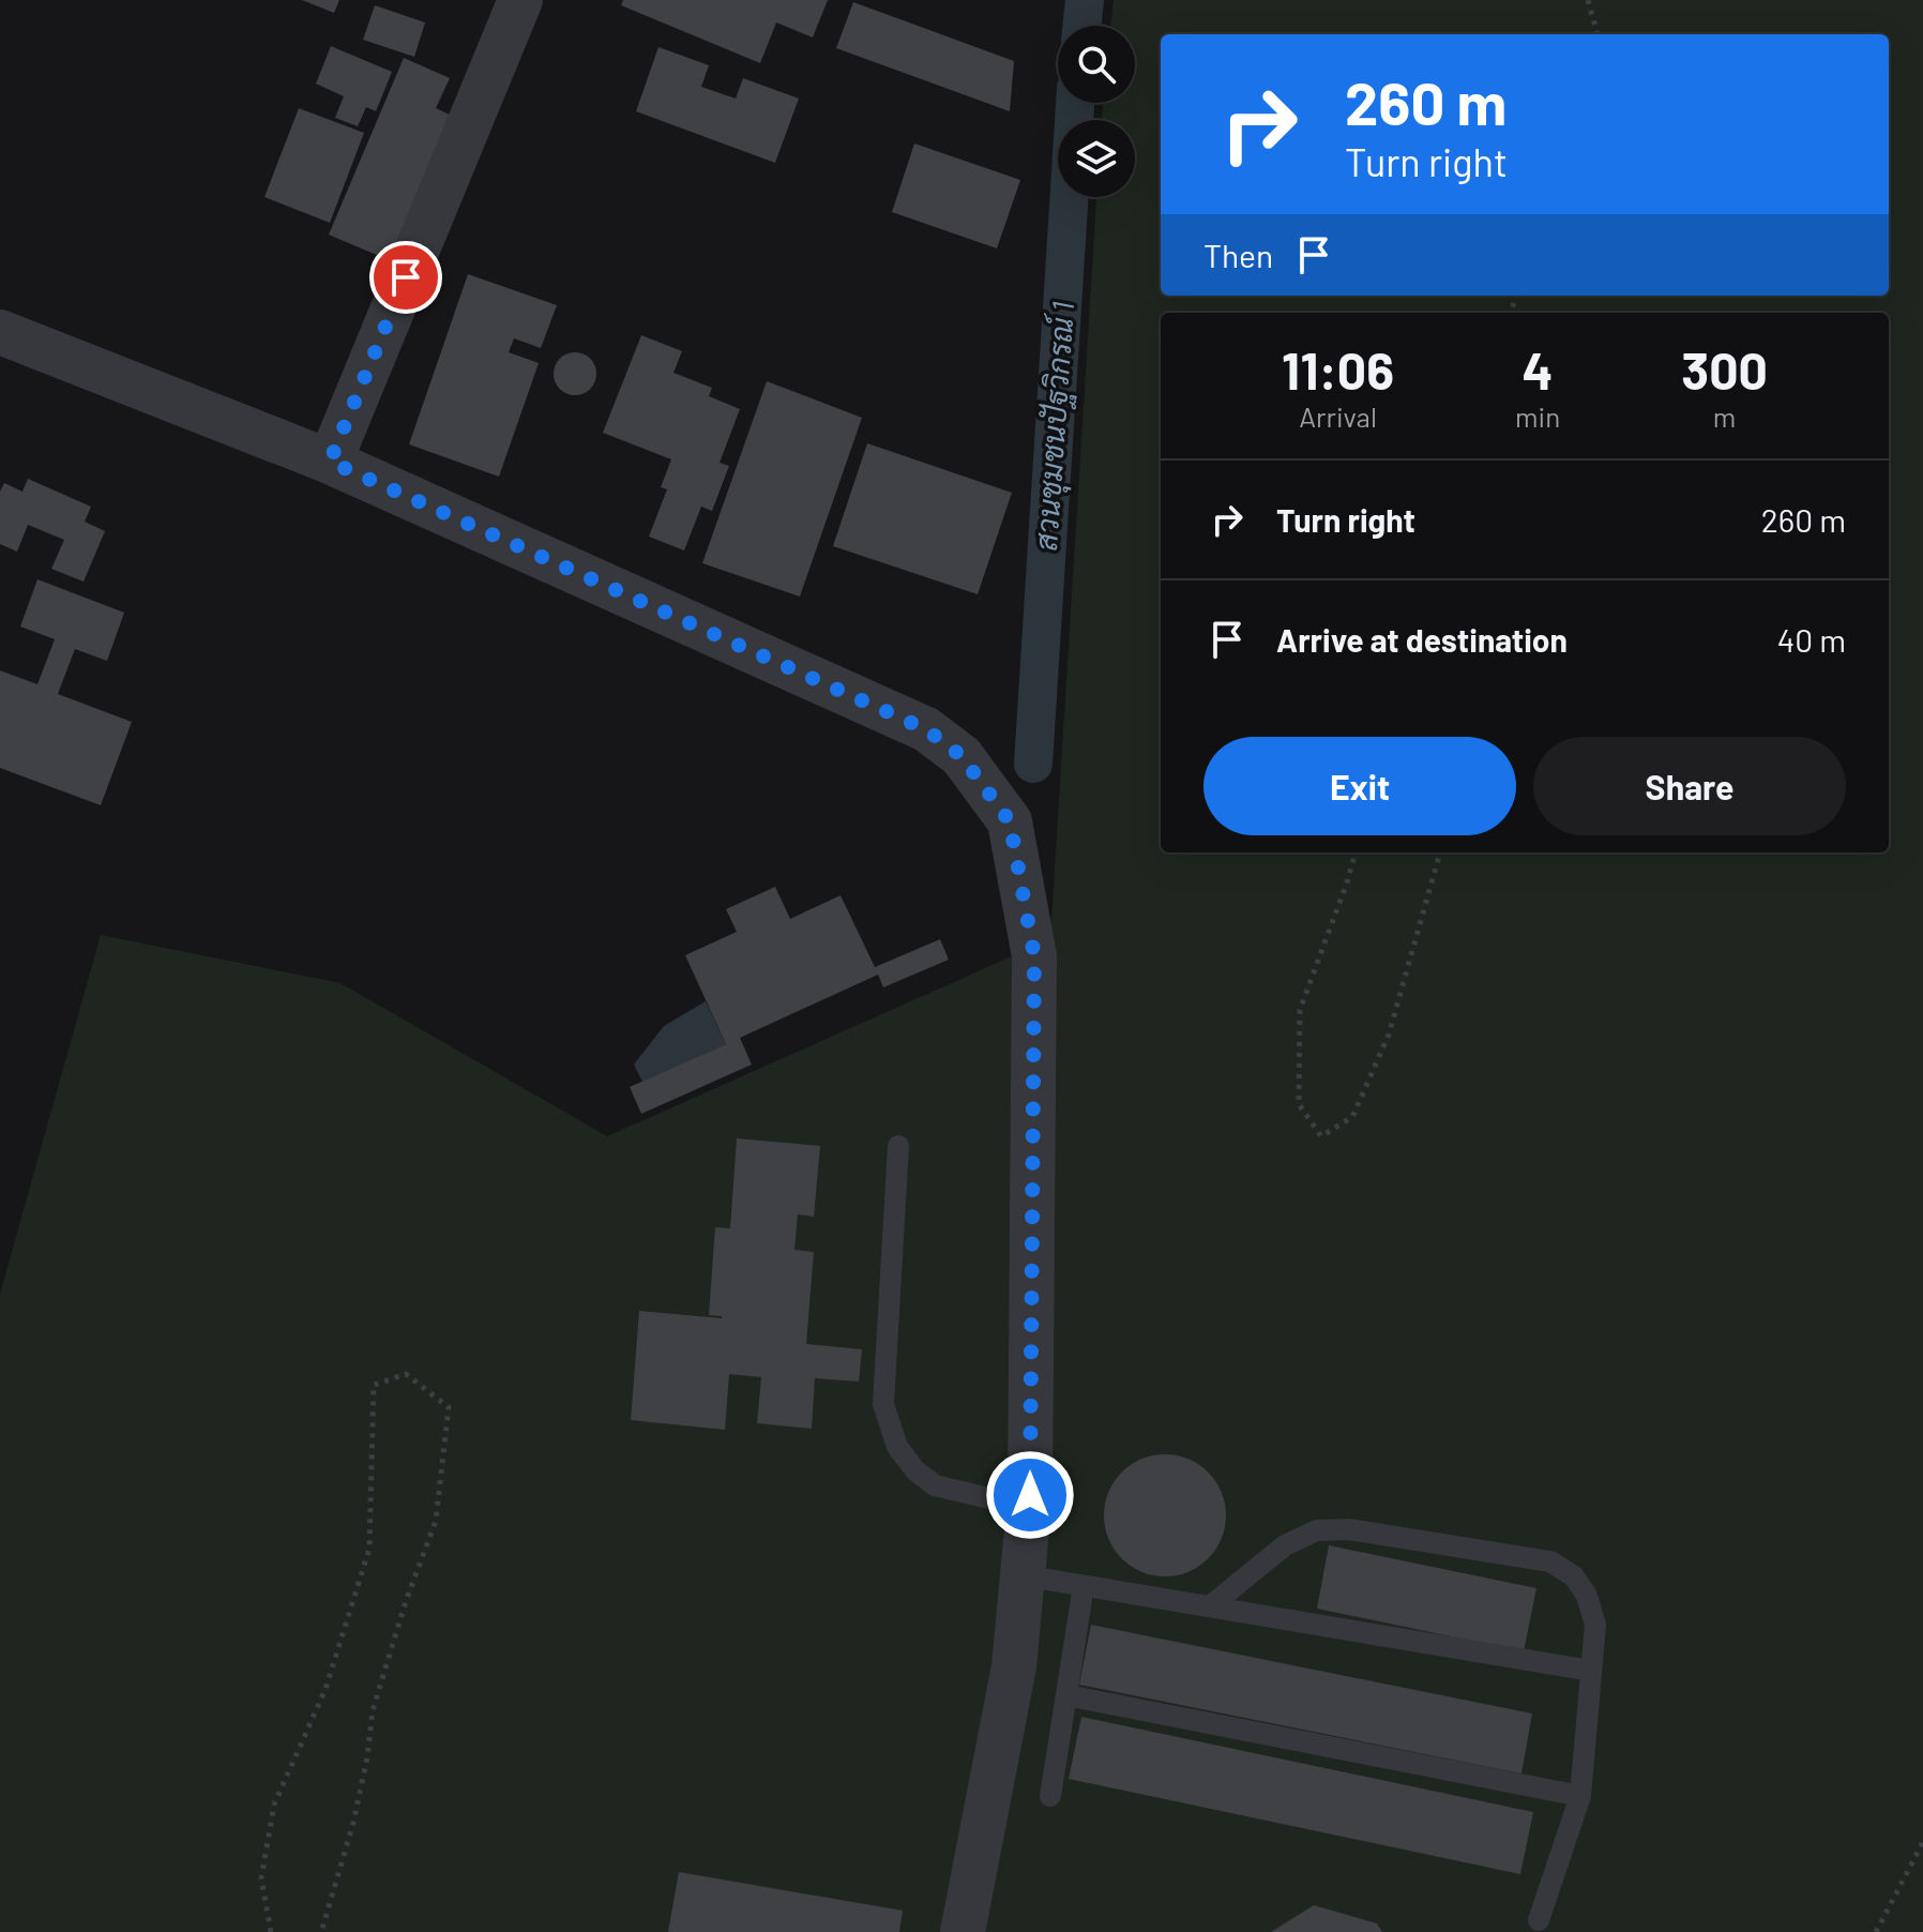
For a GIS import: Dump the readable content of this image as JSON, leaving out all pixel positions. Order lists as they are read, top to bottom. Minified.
{"water":["สวนชุมชนปัฐวิกรณ์ 1"],"page":{"turn":["260 m","Turn right"],"then":"Then","eta":["11:06","Arrival","4","min","300","m"],"list":[{"name":"Turn right","value":"260 m"},{"name":"Arrive at destination","value":"40 m"}],"buttons":["Exit","Share"]}}
